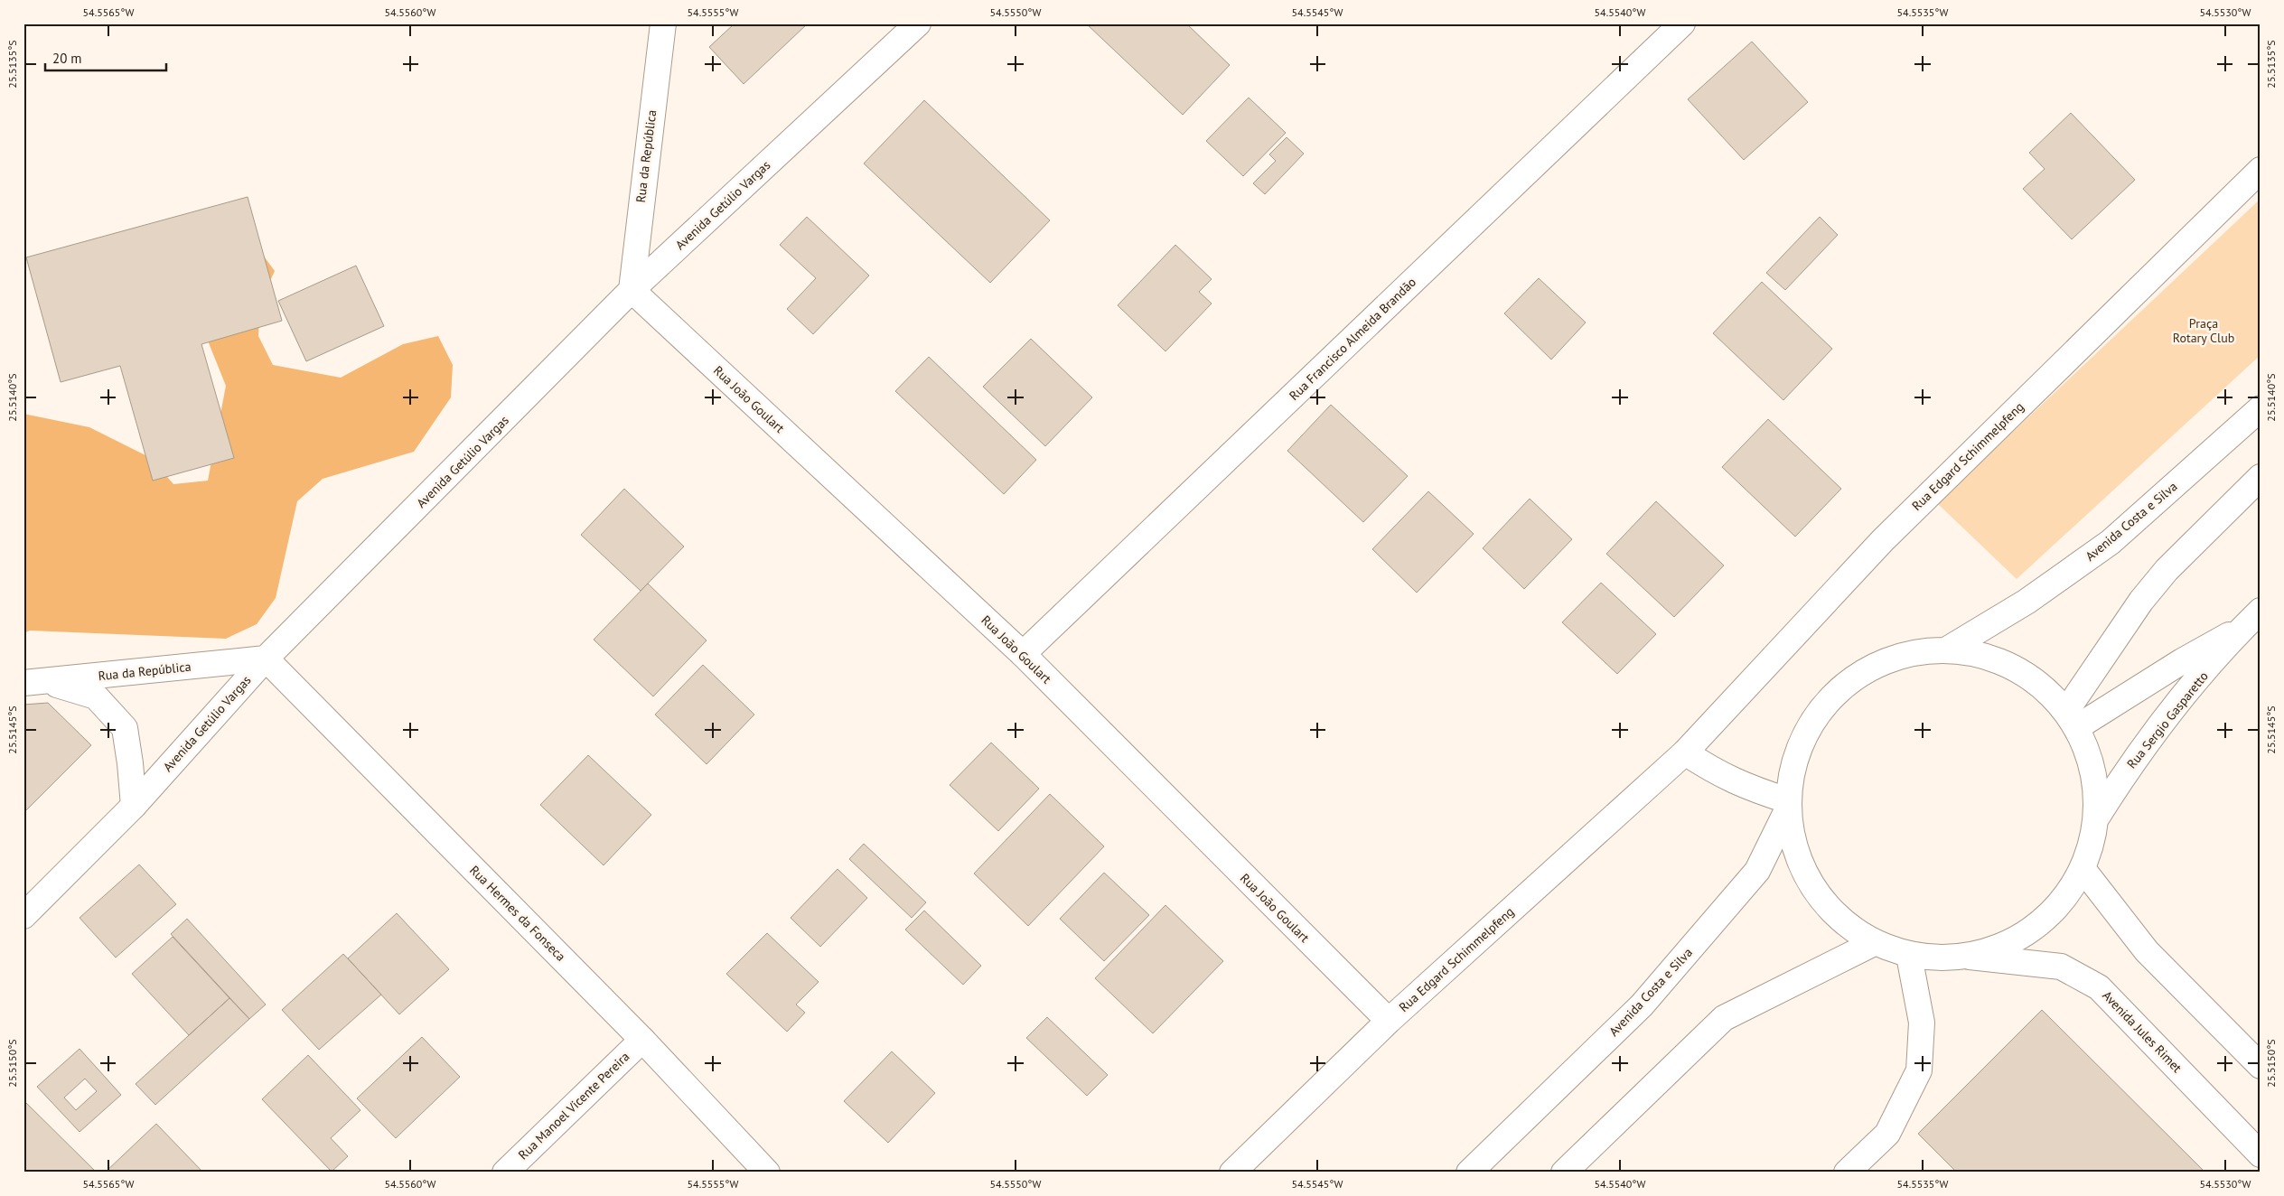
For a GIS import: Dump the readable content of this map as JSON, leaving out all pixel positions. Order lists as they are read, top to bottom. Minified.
{"streets":{"street":["Rua da República","Avenida Getúlio Vargas","Rua Francisco Almeida Brandão","Rua João Goulart","Rua Edgard Schimmelpfeng","Avenida Costa e Silva","Rua Sergio Gasparetto","Rua Hermes da Fonseca","Avenida Jules Rimet","Rua Manoel Vicente Pereira"]},"crossings":[["Rua da República","Avenida Getúlio Vargas"],["Rua da República","Rua João Goulart"],["Rua da República","Rua Hermes da Fonseca"],["Avenida Getúlio Vargas","Rua João Goulart"],["Avenida Getúlio Vargas","Rua Hermes da Fonseca"],["Rua Francisco Almeida Brandão","Rua João Goulart"],["Rua João Goulart","Rua Edgard Schimmelpfeng"],["Avenida Costa e Silva","Rua Sergio Gasparetto"],["Avenida Costa e Silva","Avenida Jules Rimet"],["Rua Hermes da Fonseca","Rua Manoel Vicente Pereira"]],"parks":["Praça Rotary Club"],"scale_bar":"20 m","coordinates":["54.5565°W","54.5560°W","54.5555°W","54.5550°W","54.5545°W","54.5540°W","54.5535°W","54.5530°W","25.5135°S","25.5140°S","25.5145°S","25.5150°S"]}
